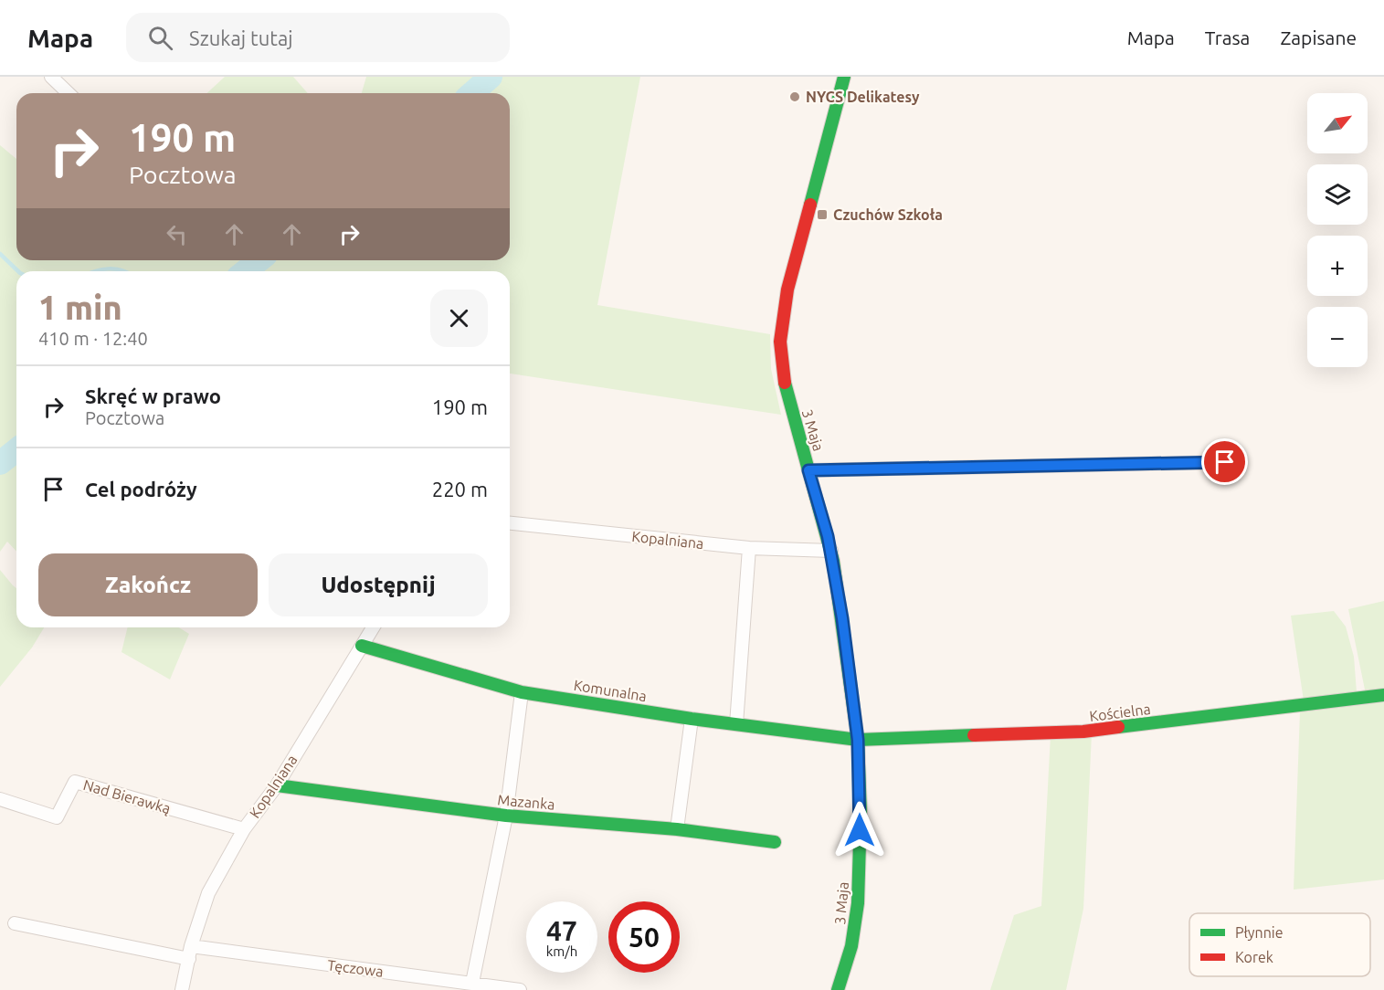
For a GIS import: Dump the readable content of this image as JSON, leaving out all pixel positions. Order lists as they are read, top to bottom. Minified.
{"streets":{"street":["3 Maja","Kopalniana","Komunalna","Kościelna","Nad Bierawką","Mazanka","Tęczowa"]},"crossings":[["3 Maja","Kopalniana"],["3 Maja","Komunalna"],["3 Maja","Kościelna"],["Kopalniana","Komunalna"],["Kopalniana","Nad Bierawką"],["Kopalniana","Mazanka"],["Kopalniana","Tęczowa"],["Komunalna","Kościelna"]],"places":{"other":["NYCS Delikatesy"],"transit":["Czuchów Szkoła"]},"legend":["Płynnie","Korek"],"north":"top right","page":{"header":"Mapa","search":"Szukaj tutaj","nav":["Mapa","Trasa","Zapisane"],"map_buttons":["+","−"],"turn":["190 m","Pocztowa"],"heading":["1 min","410 m · 12:40"],"list":[{"name":"Skręć w prawo","note":"Pocztowa","value":"190 m"},{"name":"Cel podróży","value":"220 m"}],"buttons":["Zakończ","Udostępnij"],"speed":"47 km/h","limit":"50"}}
